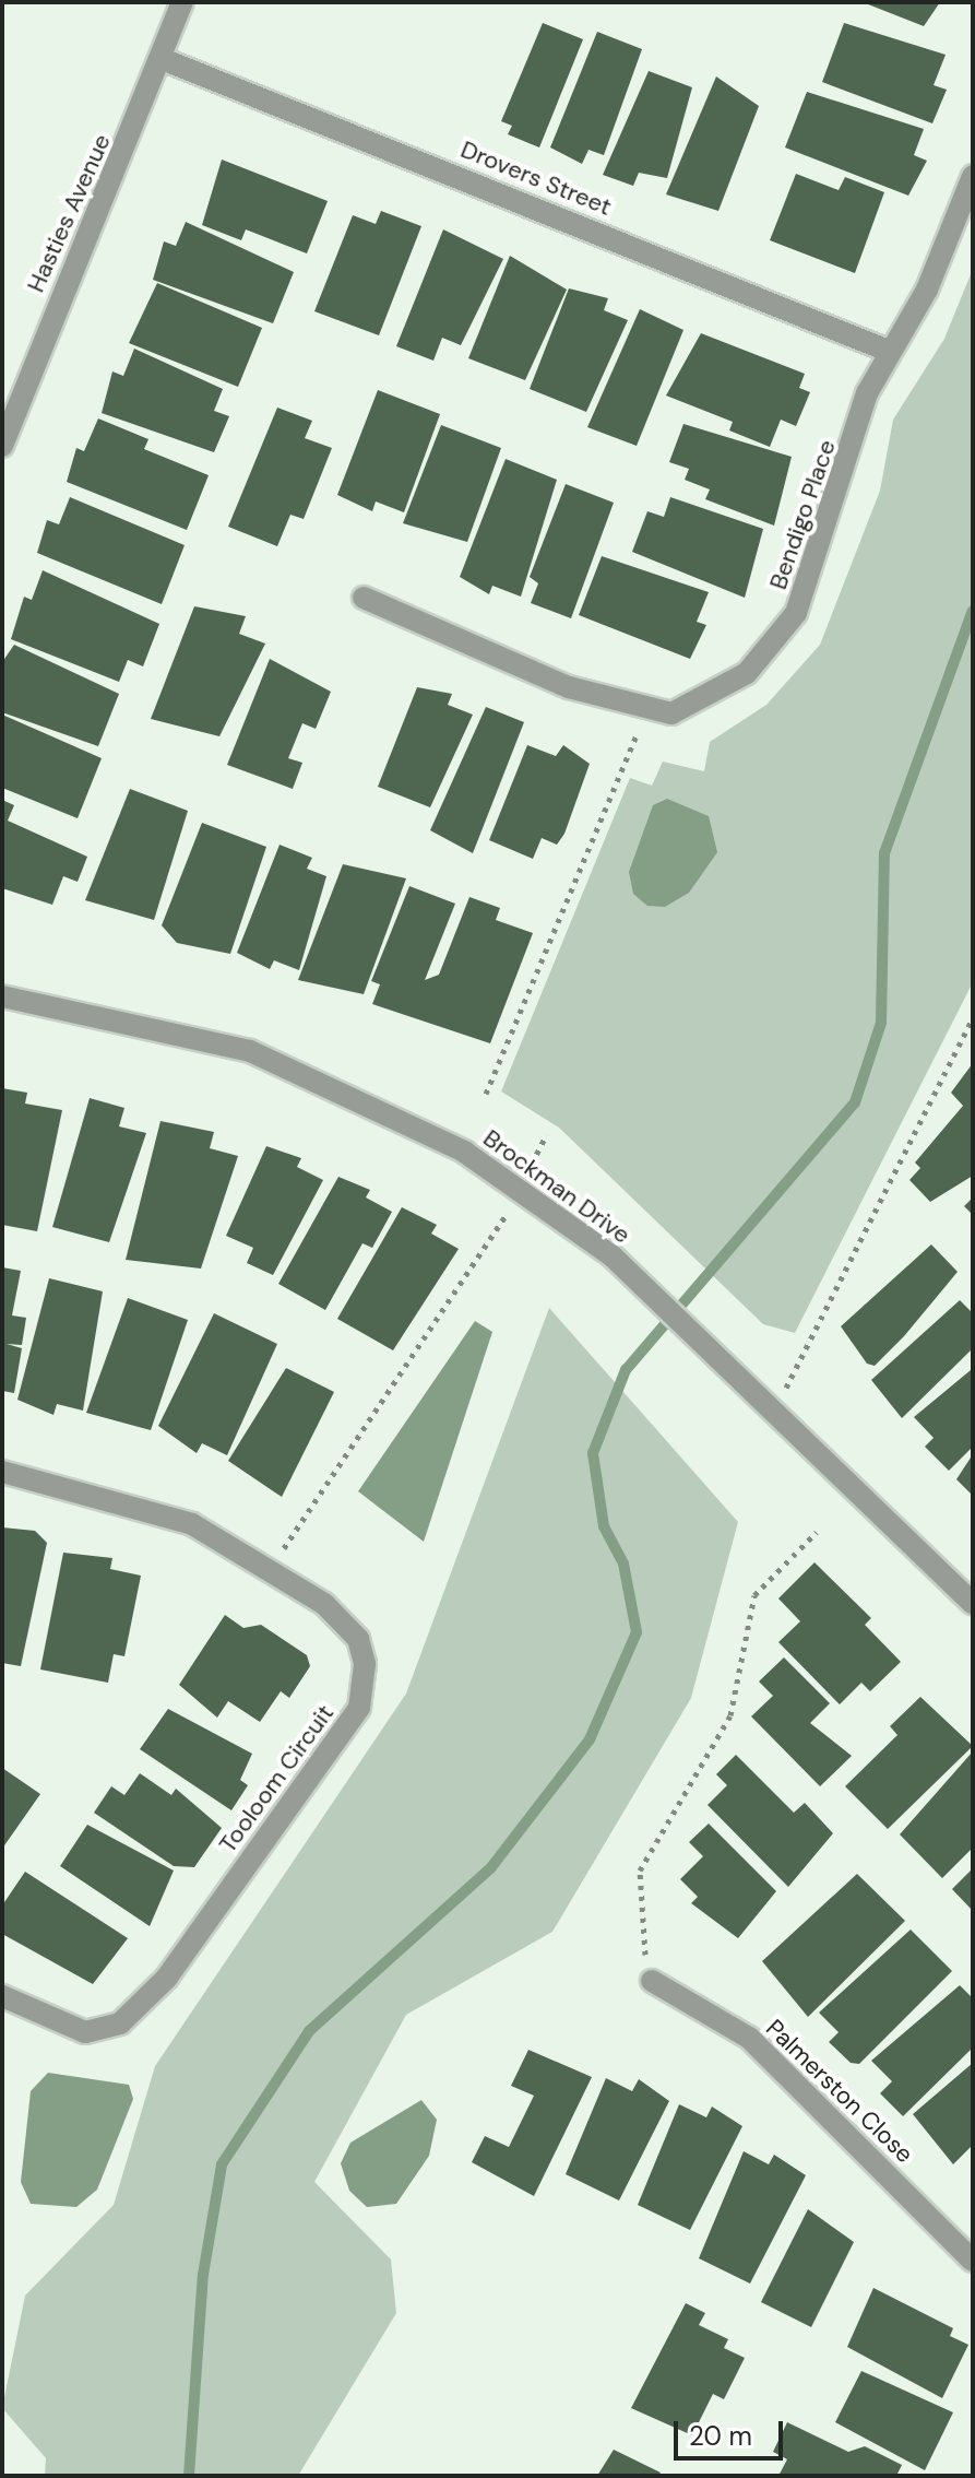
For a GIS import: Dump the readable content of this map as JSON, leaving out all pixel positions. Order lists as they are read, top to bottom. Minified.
{"streets":{"street":["Drovers Street","Hasties Avenue","Bendigo Place","Brockman Drive","Tooloom Circuit","Palmerston Close"]},"crossings":[["Drovers Street","Hasties Avenue"],["Drovers Street","Bendigo Place"]],"scale_bar":"20 m"}
